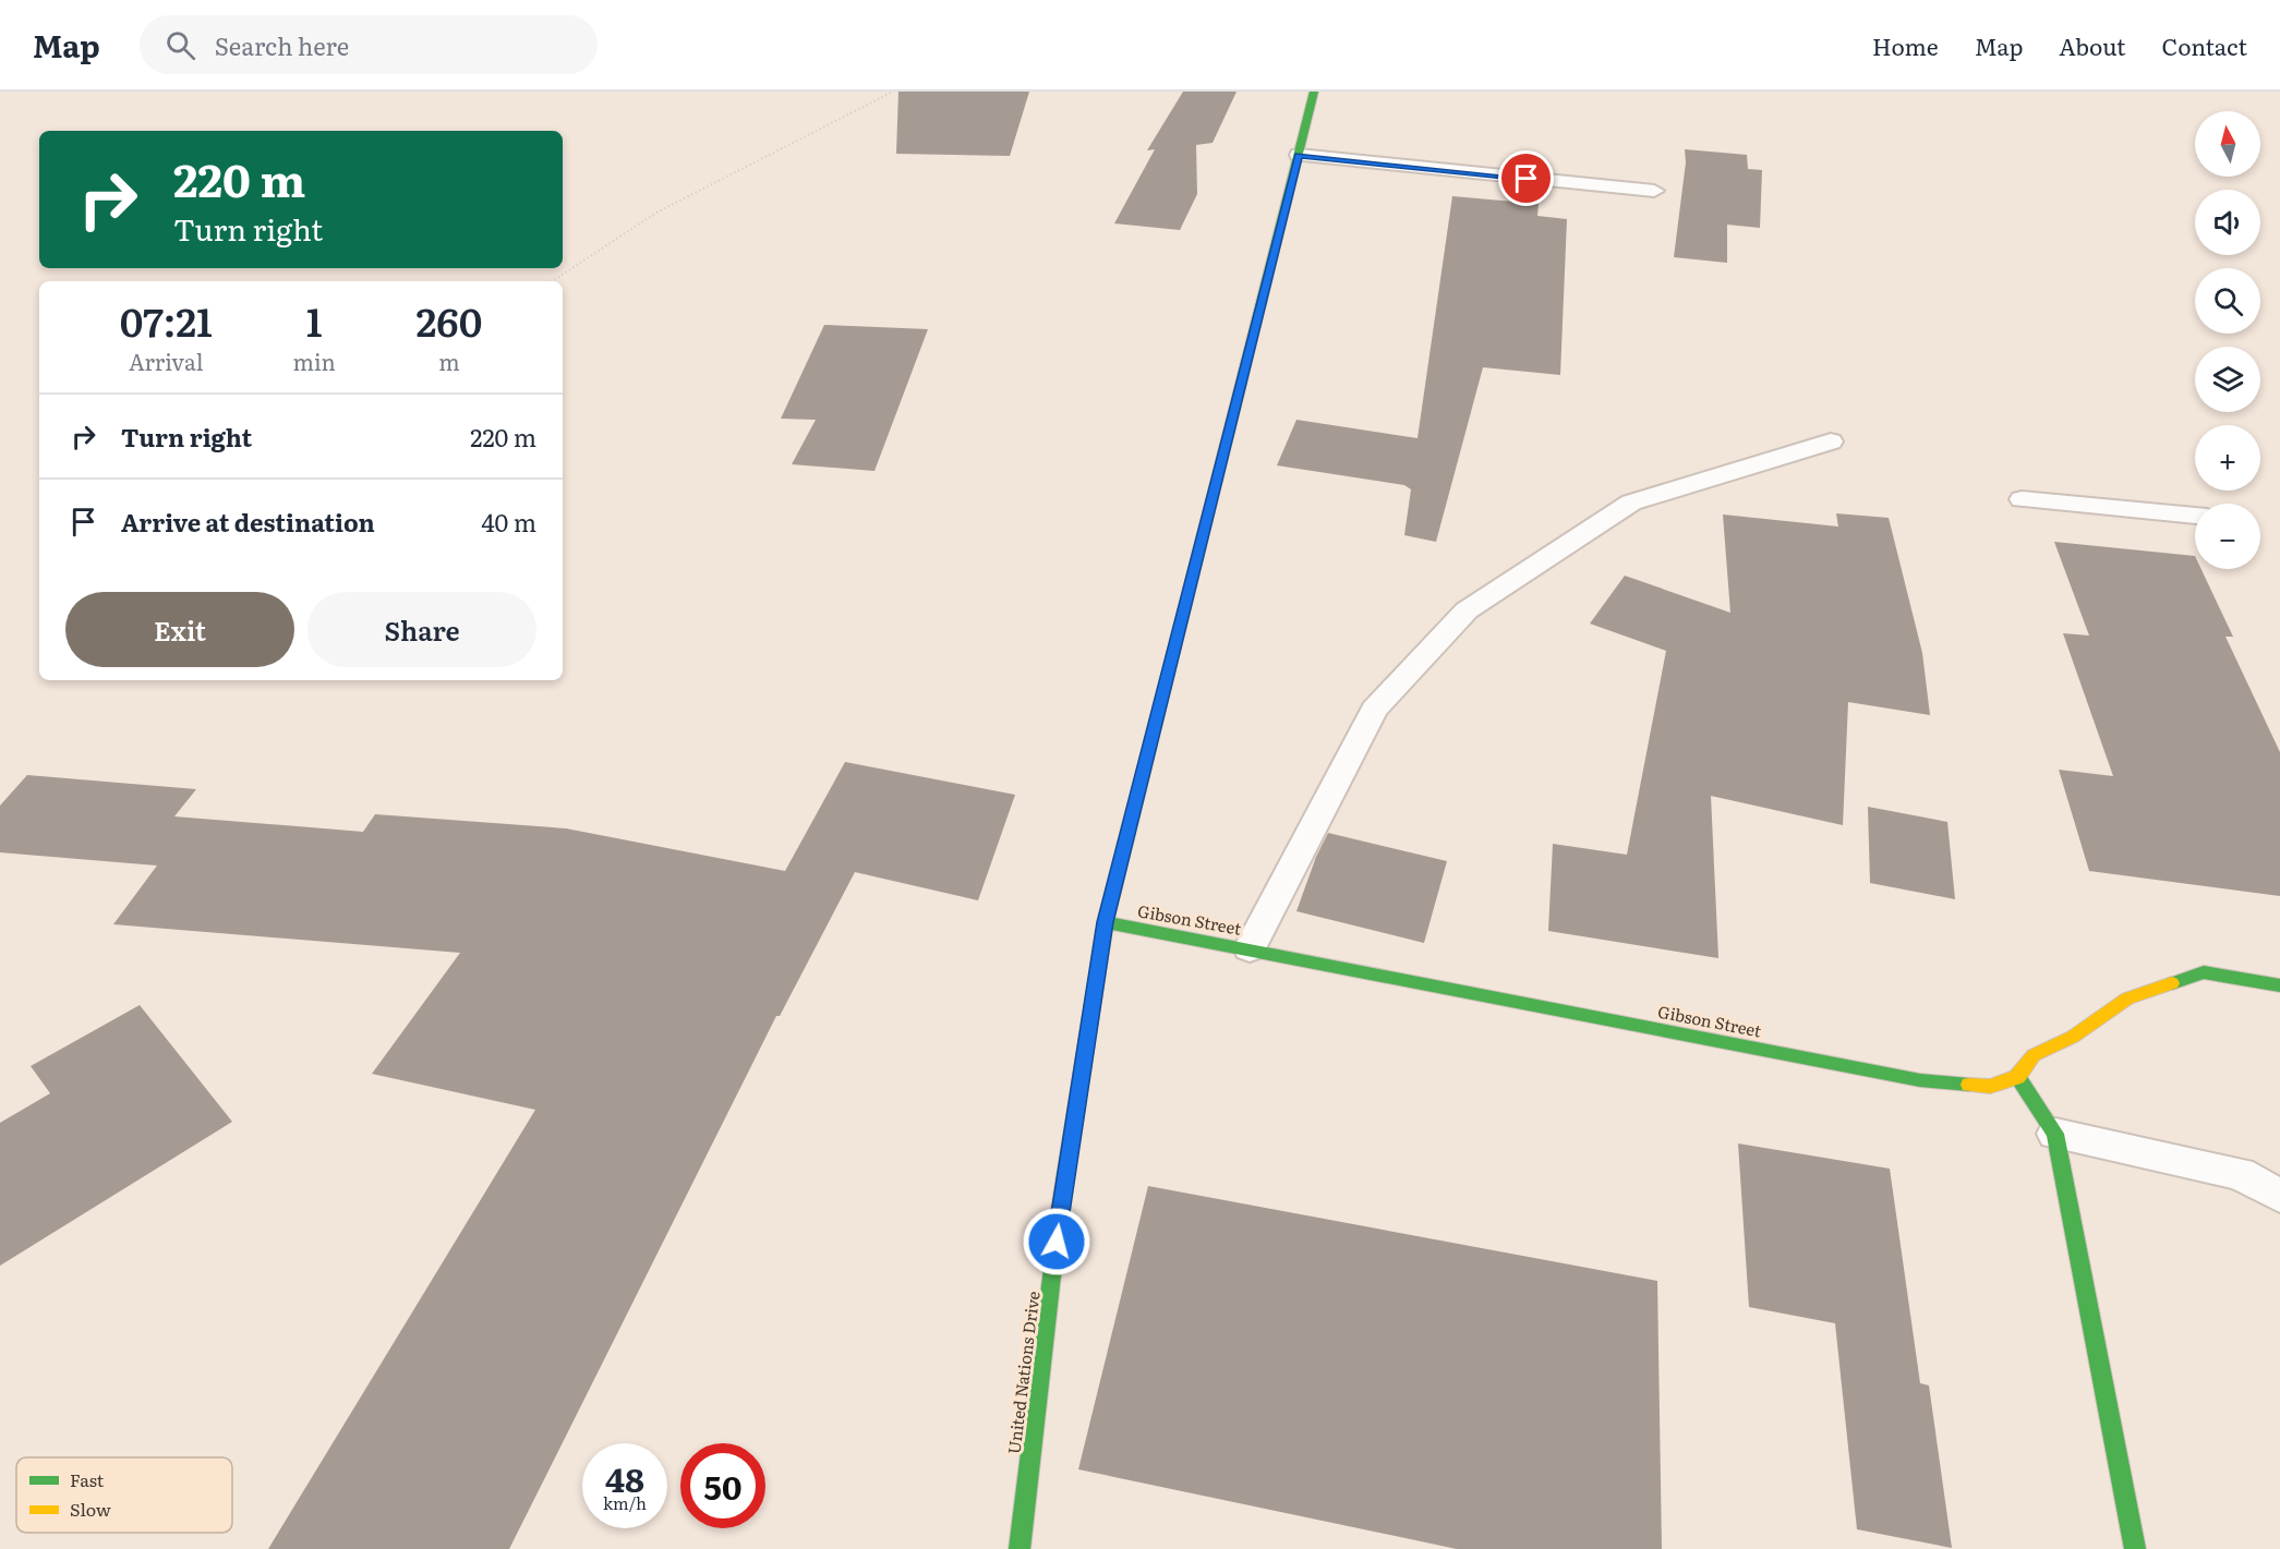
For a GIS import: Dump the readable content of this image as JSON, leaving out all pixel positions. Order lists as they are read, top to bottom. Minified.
{"streets":{"main road":["Gibson Street","United Nations Drive"]},"crossings":[["Gibson Street","United Nations Drive"]],"legend":["Fast","Slow"],"north":"top","page":{"header":"Map","search":"Search here","nav":["Home","Map","About","Contact"],"map_buttons":["+","−"],"turn":["220 m","Turn right"],"eta":["07:21","Arrival","1","min","260","m"],"list":[{"name":"Turn right","value":"220 m"},{"name":"Arrive at destination","value":"40 m"}],"buttons":["Exit","Share"],"speed":"48 km/h","limit":"50"}}
